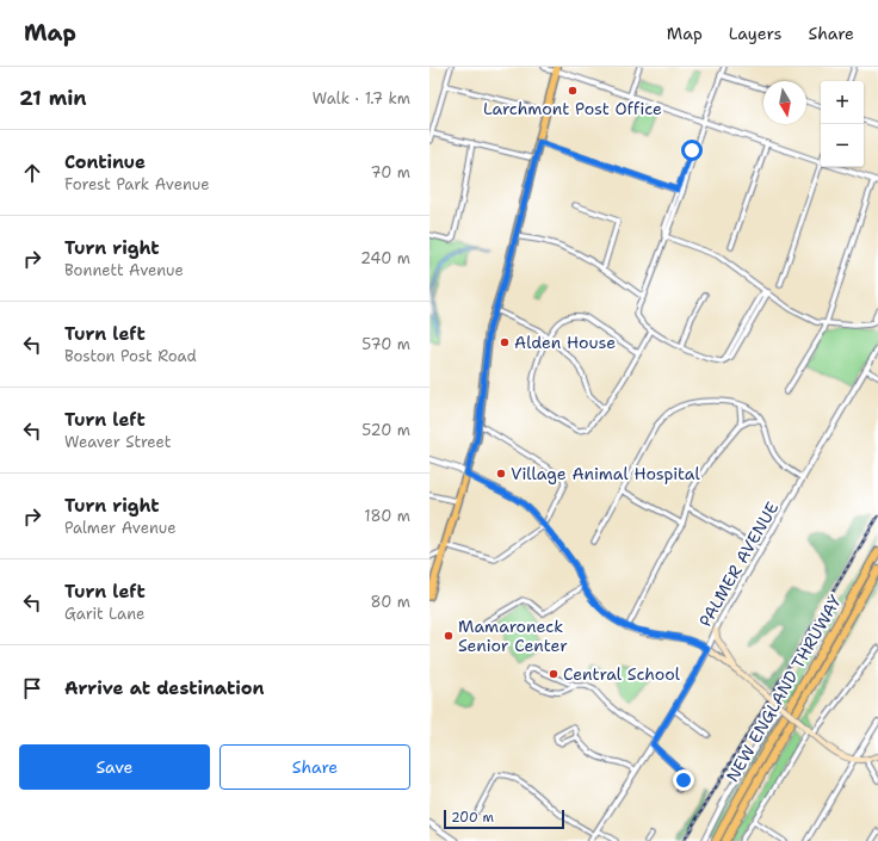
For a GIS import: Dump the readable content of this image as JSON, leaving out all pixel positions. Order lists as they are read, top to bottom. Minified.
{"streets":{"highway":["NEW ENGLAND THRUWAY"],"street":["PALMER AVENUE"]},"places":["Larchmont Post Office","Alden House","Village Animal Hospital","Mamaroneck Senior Center","Central School"],"scale_bar":"200 m","north":"bottom","page":{"header":"Map","nav":["Map","Layers","Share"],"heading":["21 min","Walk · 1.7 km"],"map_buttons":["+","−"],"list":[["Continue","Forest Park Avenue","70 m"],["Turn right","Bonnett Avenue","240 m"],["Turn left","Boston Post Road","570 m"],["Turn left","Weaver Street","520 m"],["Turn right","Palmer Avenue","180 m"],["Turn left","Garit Lane","80 m"],"Arrive at destination"],"buttons":["Save","Share"],"scale":"200 m"}}
